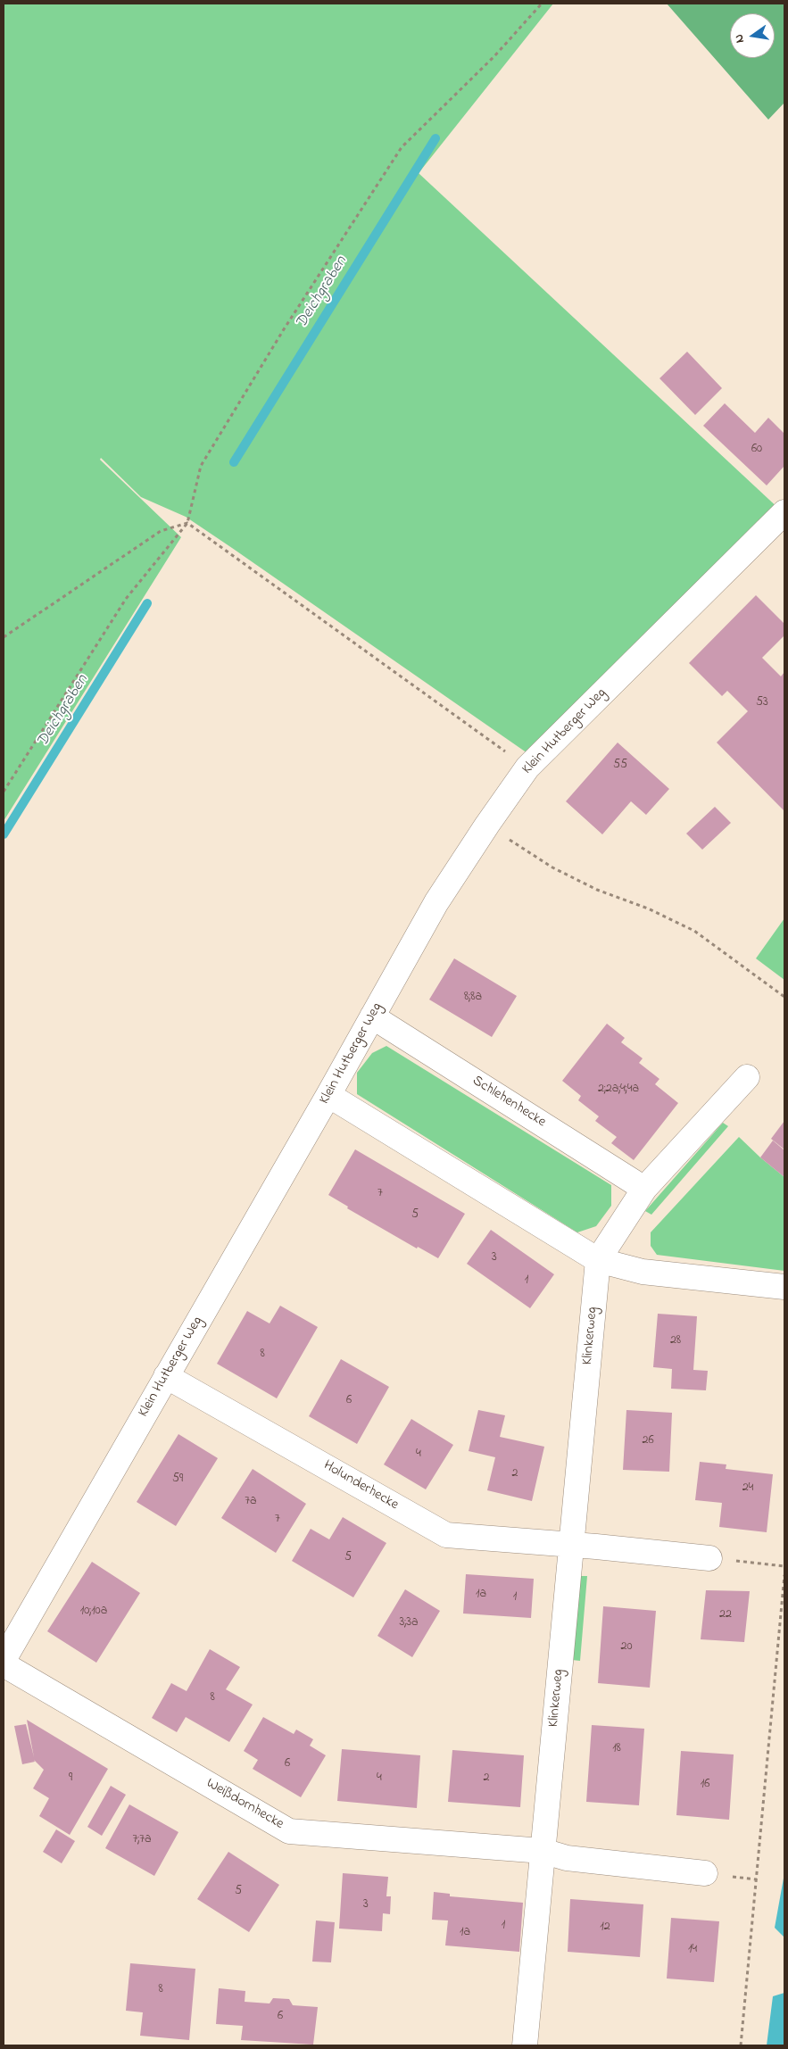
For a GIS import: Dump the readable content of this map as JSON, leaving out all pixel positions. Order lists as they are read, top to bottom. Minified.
{"streets":{"street":["Klein Hutberger Weg","Schlehenhecke","Klinkerweg","Holunderhecke","Weißdornhecke"]},"crossings":[["Klein Hutberger Weg","Schlehenhecke"],["Klein Hutberger Weg","Holunderhecke"],["Schlehenhecke","Klinkerweg"],["Klinkerweg","Holunderhecke"],["Klinkerweg","Weißdornhecke"]],"water":["Deichgraben"],"house_numbers":["60","53","55","8;8a","2;2a;4;4a","7","5","3","1","28","8","6","26","4","2","59","24","7a","7","5","1a","1","10;10a","22","3;3a","20","8","18","6","9","4","2","16","7;7a","5","3","1","12","1a","14","8","6"],"north":"left"}
